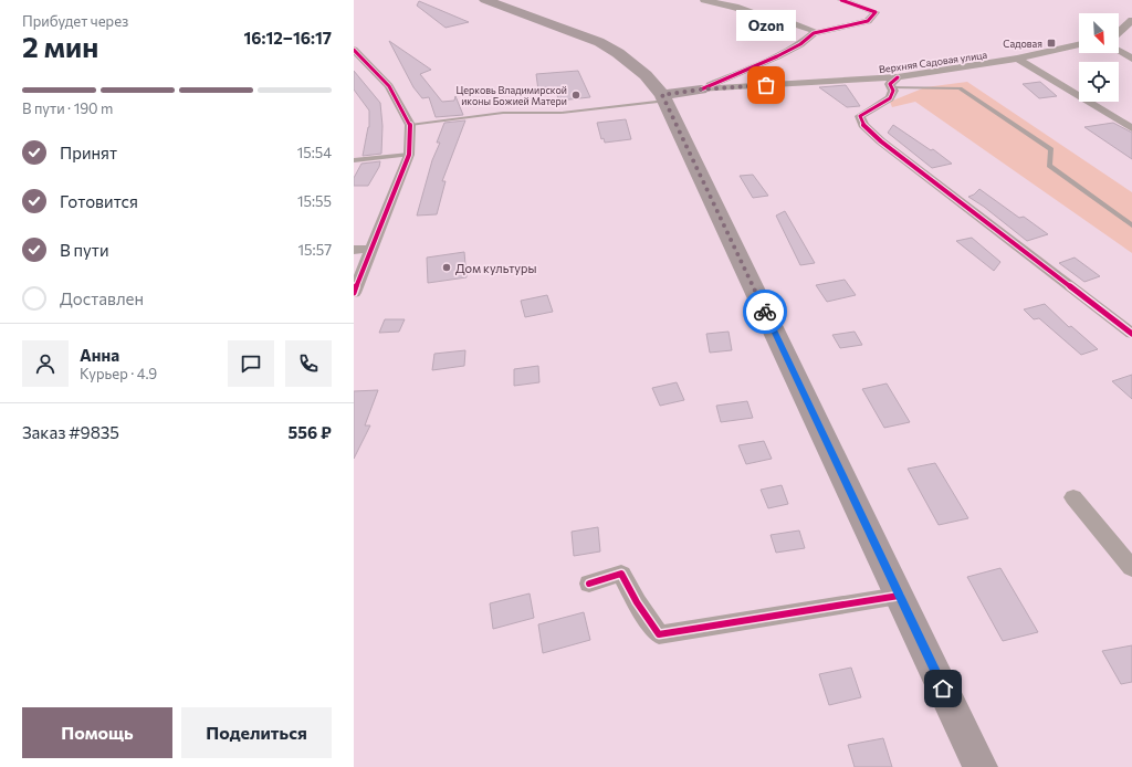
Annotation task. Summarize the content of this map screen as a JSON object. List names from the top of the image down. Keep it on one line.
{"streets":{"street":["Верхняя Садовая улица"]},"places":{"transit":["Садовая"],"other":["Ozon","Церковь Владимирской иконы Божией Матери","Дом культуры"]},"north":"bottom right","page":{"heading":["2 мин","Прибудет через","16:12–16:17"],"panel":["Анна","Курьер · 4.9","Заказ #9835","556 ₽"],"bubble":"Ozon","bar":"В пути · 190 m","list":[["Принят","15:54"],["Готовится","15:55"],["В пути","15:57"],"Доставлен"],"buttons":["Помощь","Поделиться"]}}
